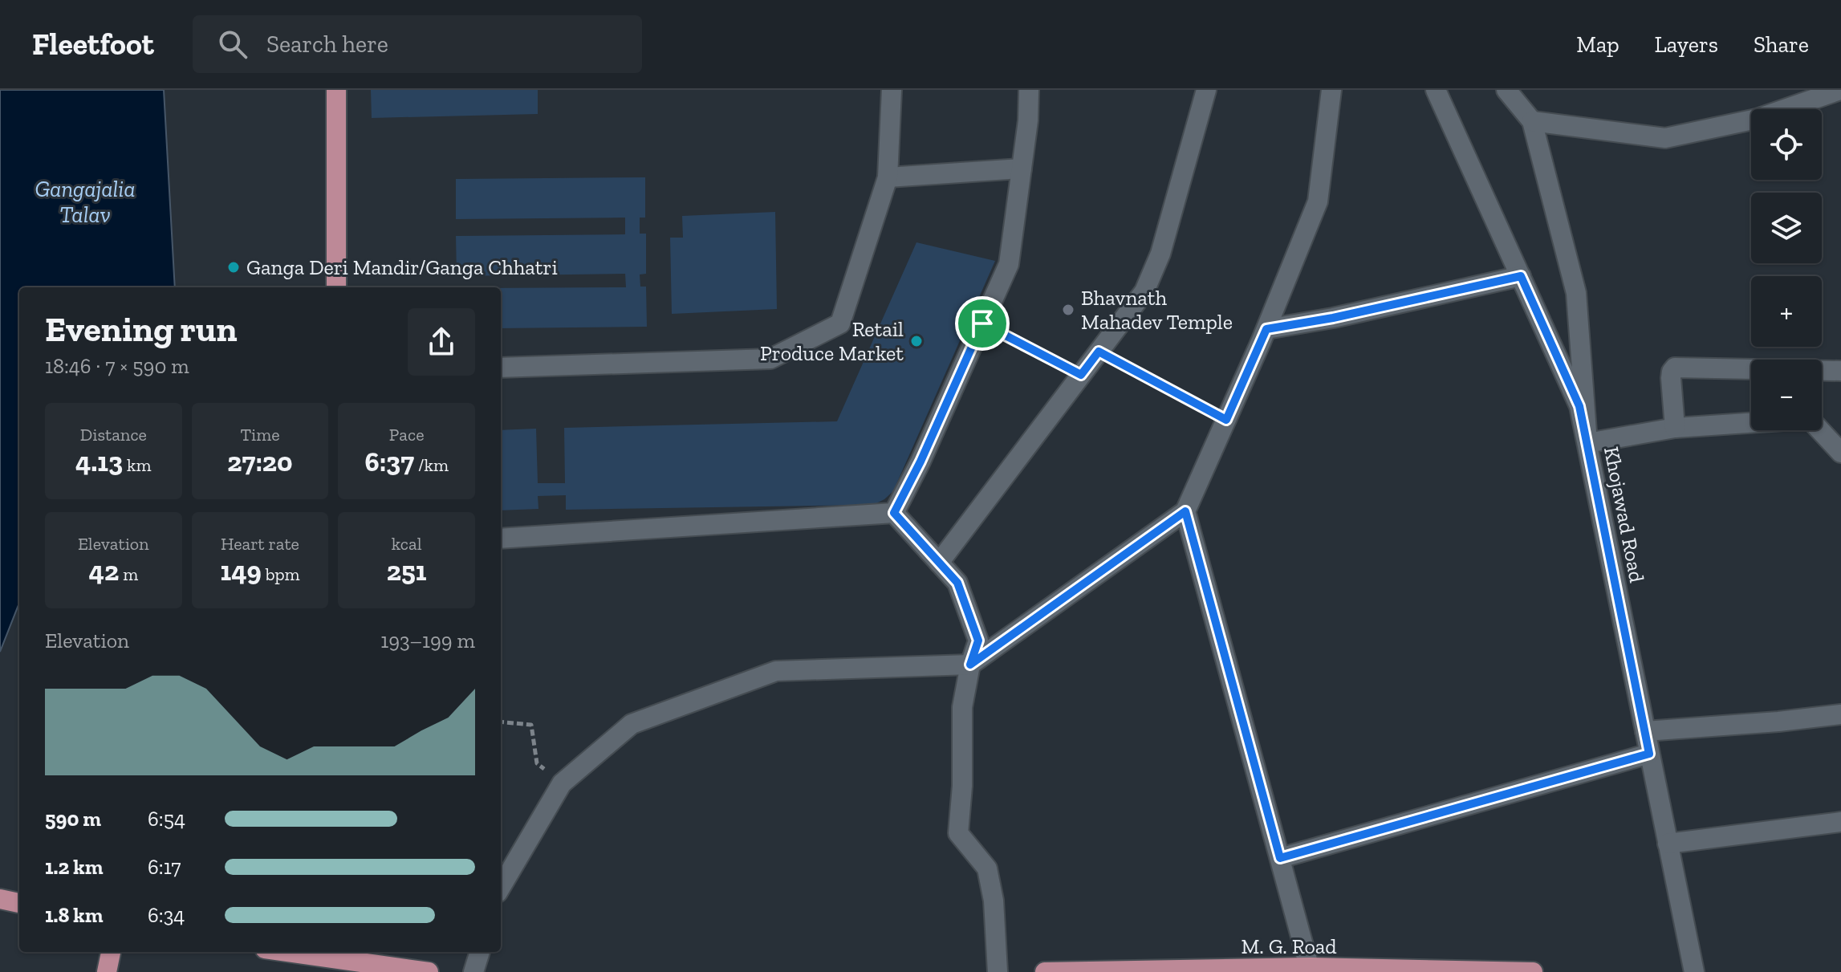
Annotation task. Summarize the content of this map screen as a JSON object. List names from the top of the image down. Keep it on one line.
{"streets":{"main road":["M. G. Road"],"street":["Khojawad Road"]},"water":["Gangajalia Talav"],"places":["Ganga Deri Mandir/Ganga Chhatri","Bhavnath Mahadev Temple","Retail Produce Market"],"page":{"header":"Fleetfoot","search":"Search here","nav":["Map","Layers","Share"],"map_buttons":["+","−"],"heading":["Evening run","18:46 · 7 × 590 m"],"stats":[["Distance","4.13 km"],["Time","27:20"],["Pace","6:37 /km"],["Elevation","42 m"],["Heart rate","149 bpm"],["kcal","251"]],"chart":["Elevation","193–199 m"],"list":[{"name":"590 m","note":"6:54"},{"name":"1.2 km","note":"6:17"},{"name":"1.8 km","note":"6:34"}]}}
